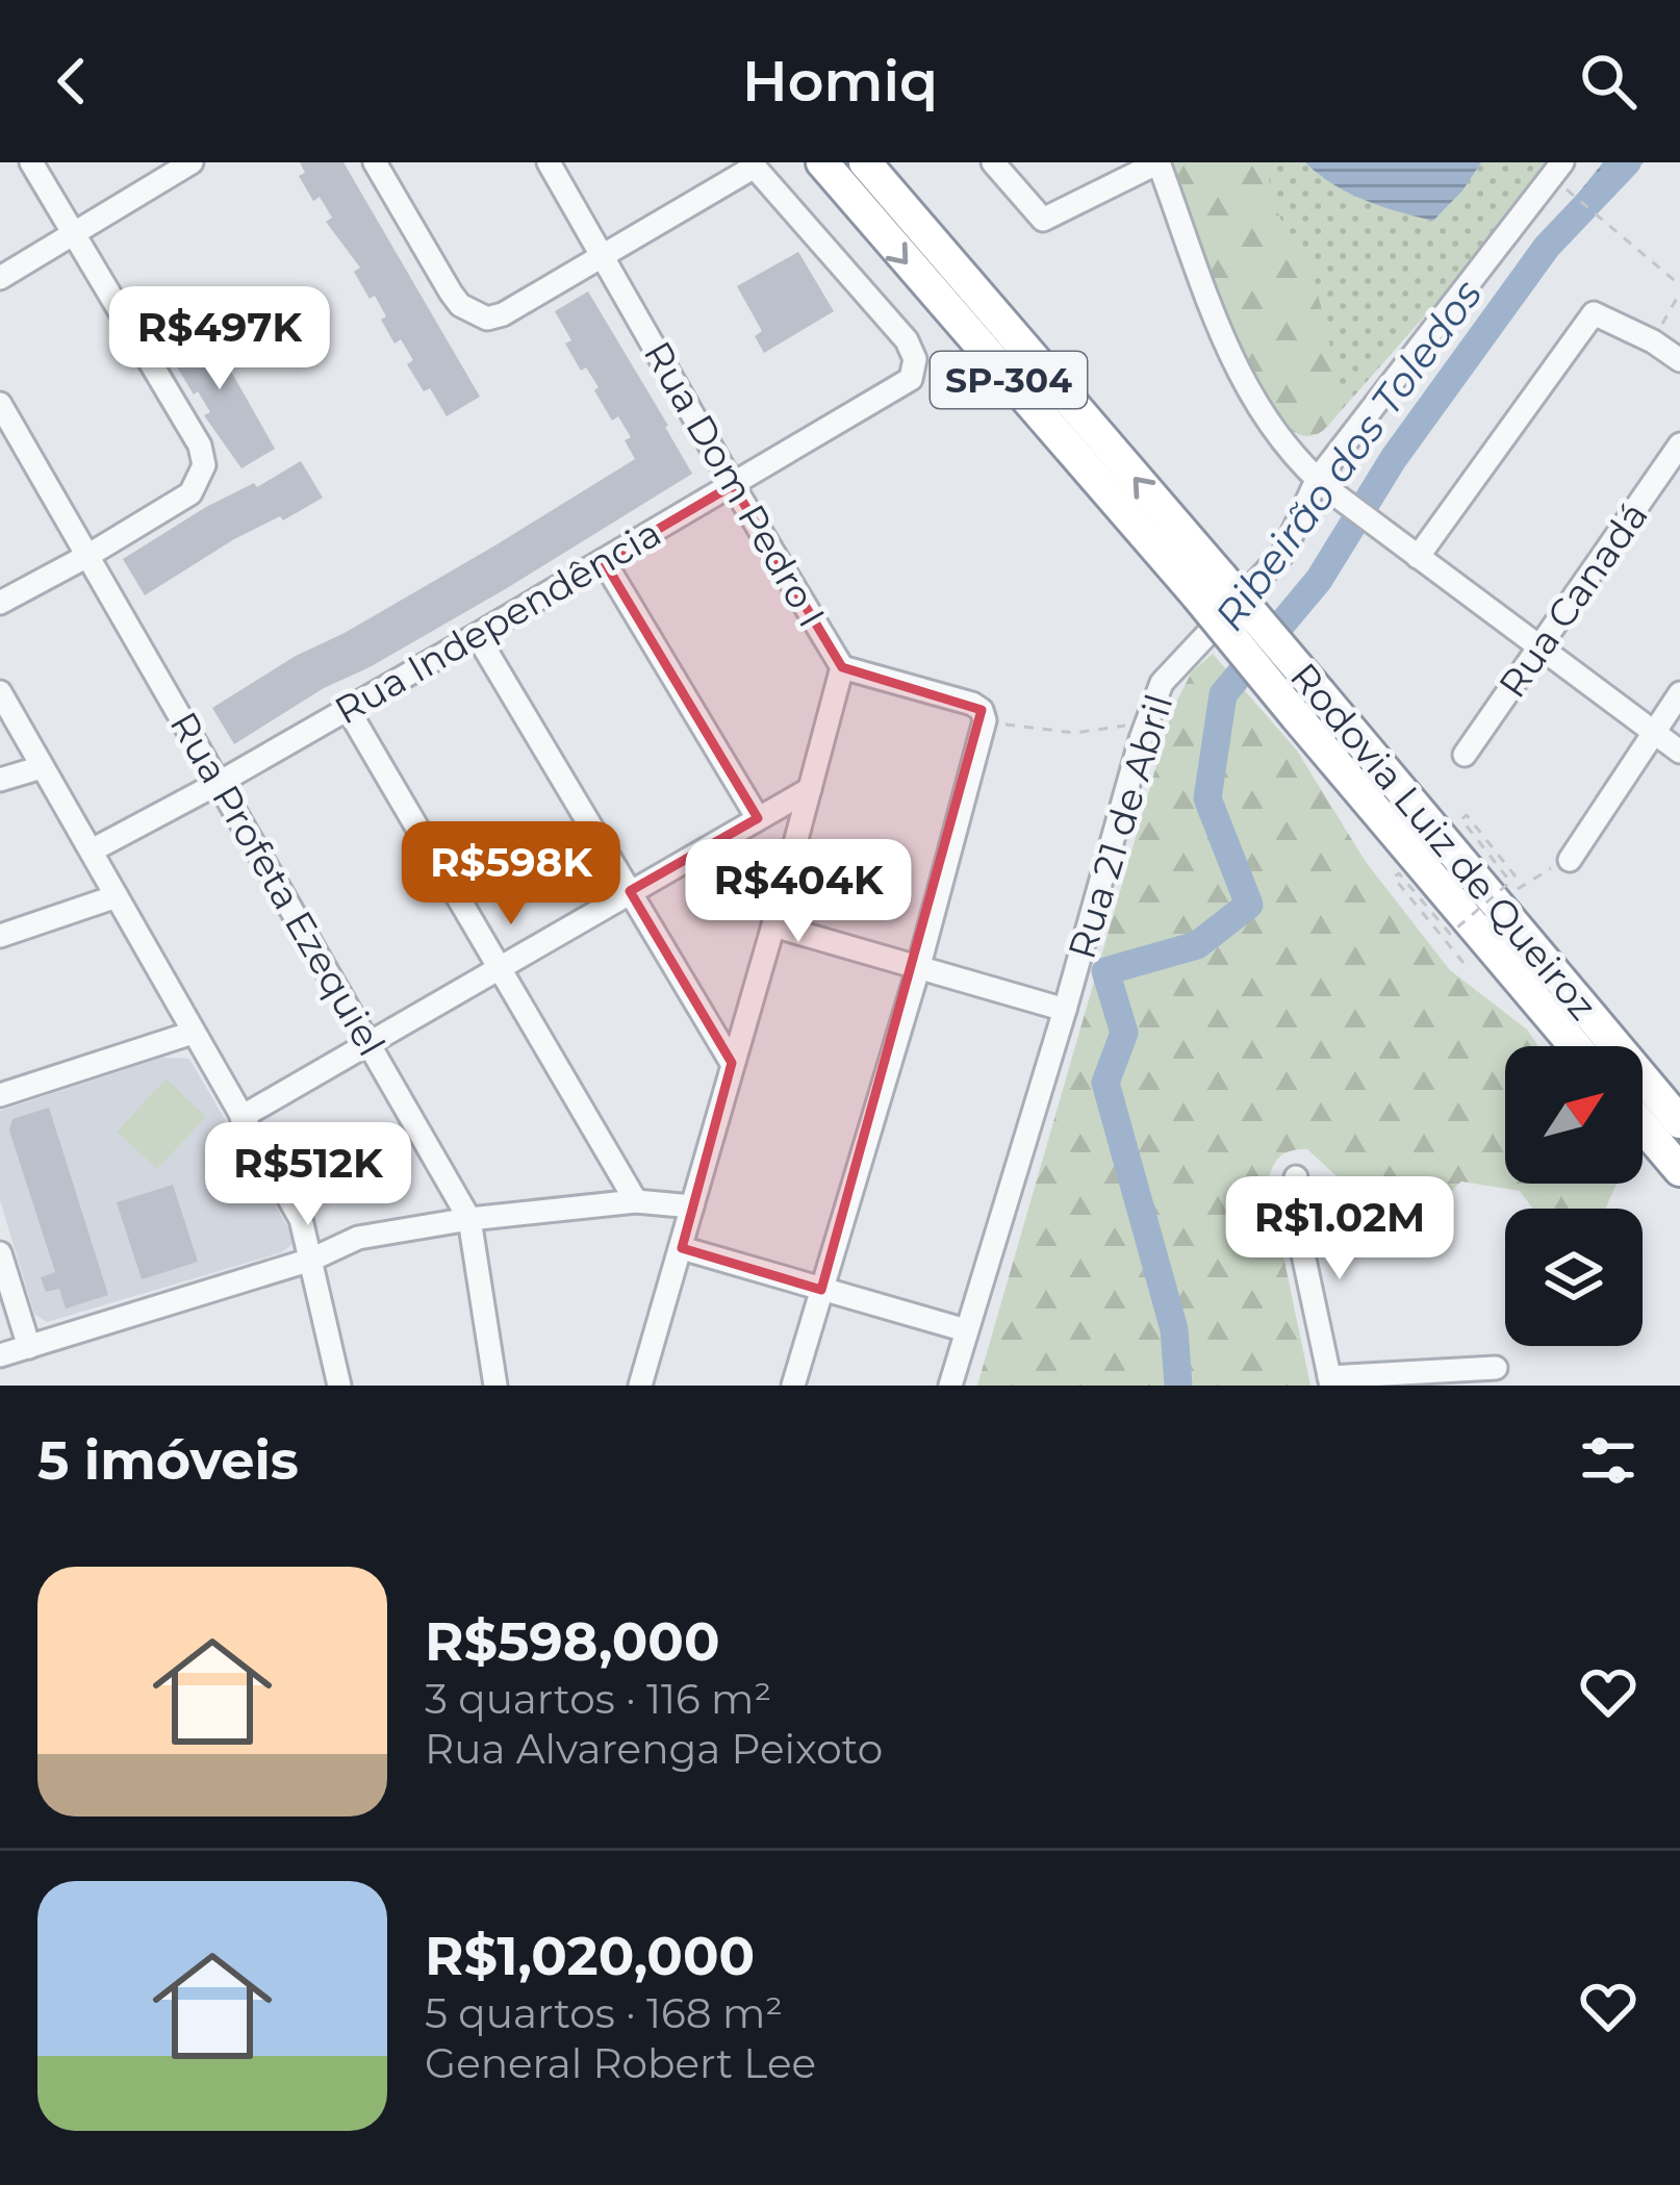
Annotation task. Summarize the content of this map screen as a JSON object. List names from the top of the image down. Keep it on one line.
{"streets":{"highway":["SP-304","Rodovia Luiz de Queiroz"],"street":["Rua Dom Pedro I","Rua Canadá","Rua Independência","Rua 21 de Abril","Rua Profeta Ezequiel"]},"crossings":[["Rua Dom Pedro I","Rua Independência"],["Rua Independência","Rua Profeta Ezequiel"]],"water":["Ribeirão dos Toledos"],"north":"top right","page":{"header":"Homiq","price":["R$497K","R$598K","R$404K","R$512K","R$1.02M"],"heading":"5 imóveis","list":[{"name":"R$598,000","note":"3 quartos · 116 m² · Rua Alvarenga Peixoto"},{"name":"R$1,020,000","note":"5 quartos · 168 m² · General Robert Lee"}]}}
